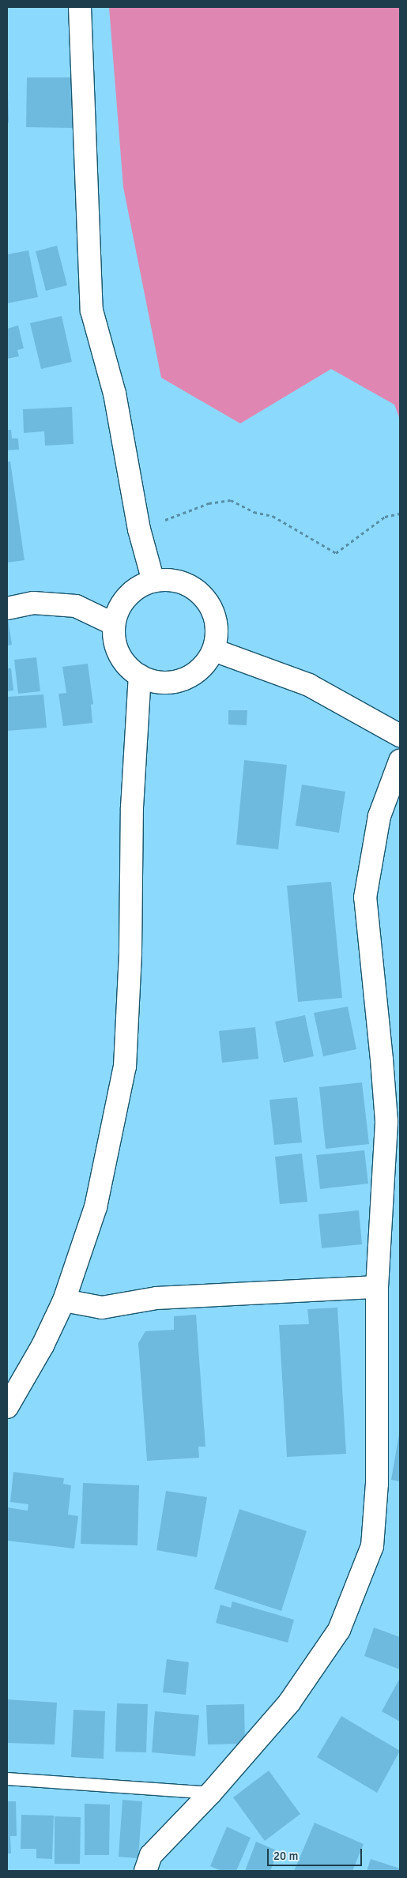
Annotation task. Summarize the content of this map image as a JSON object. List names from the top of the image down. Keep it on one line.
{"scale_bar":"20 m"}
